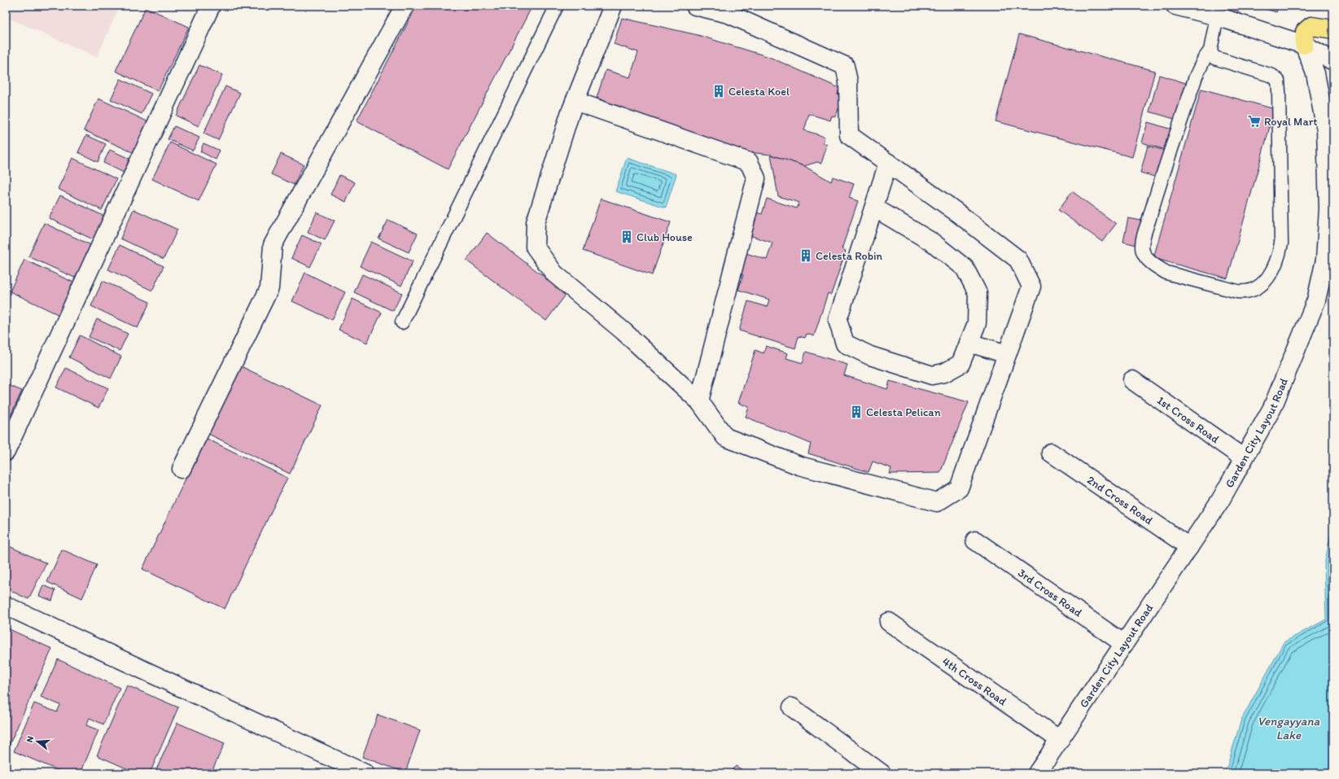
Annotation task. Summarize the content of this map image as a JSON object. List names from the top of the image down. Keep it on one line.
{"streets":{"street":["1st Cross Road","Garden City Layout Road","2nd Cross Road","3rd Cross Road","4th Cross Road"]},"crossings":[["1st Cross Road","Garden City Layout Road"],["Garden City Layout Road","2nd Cross Road"],["Garden City Layout Road","3rd Cross Road"],["Garden City Layout Road","4th Cross Road"]],"water":["Vengayyana Lake"],"places":{"building":["Celesta Koel","Club House","Celesta Robin","Celesta Pelican"],"supermarket":["Royal Mart"]},"north":"left"}
